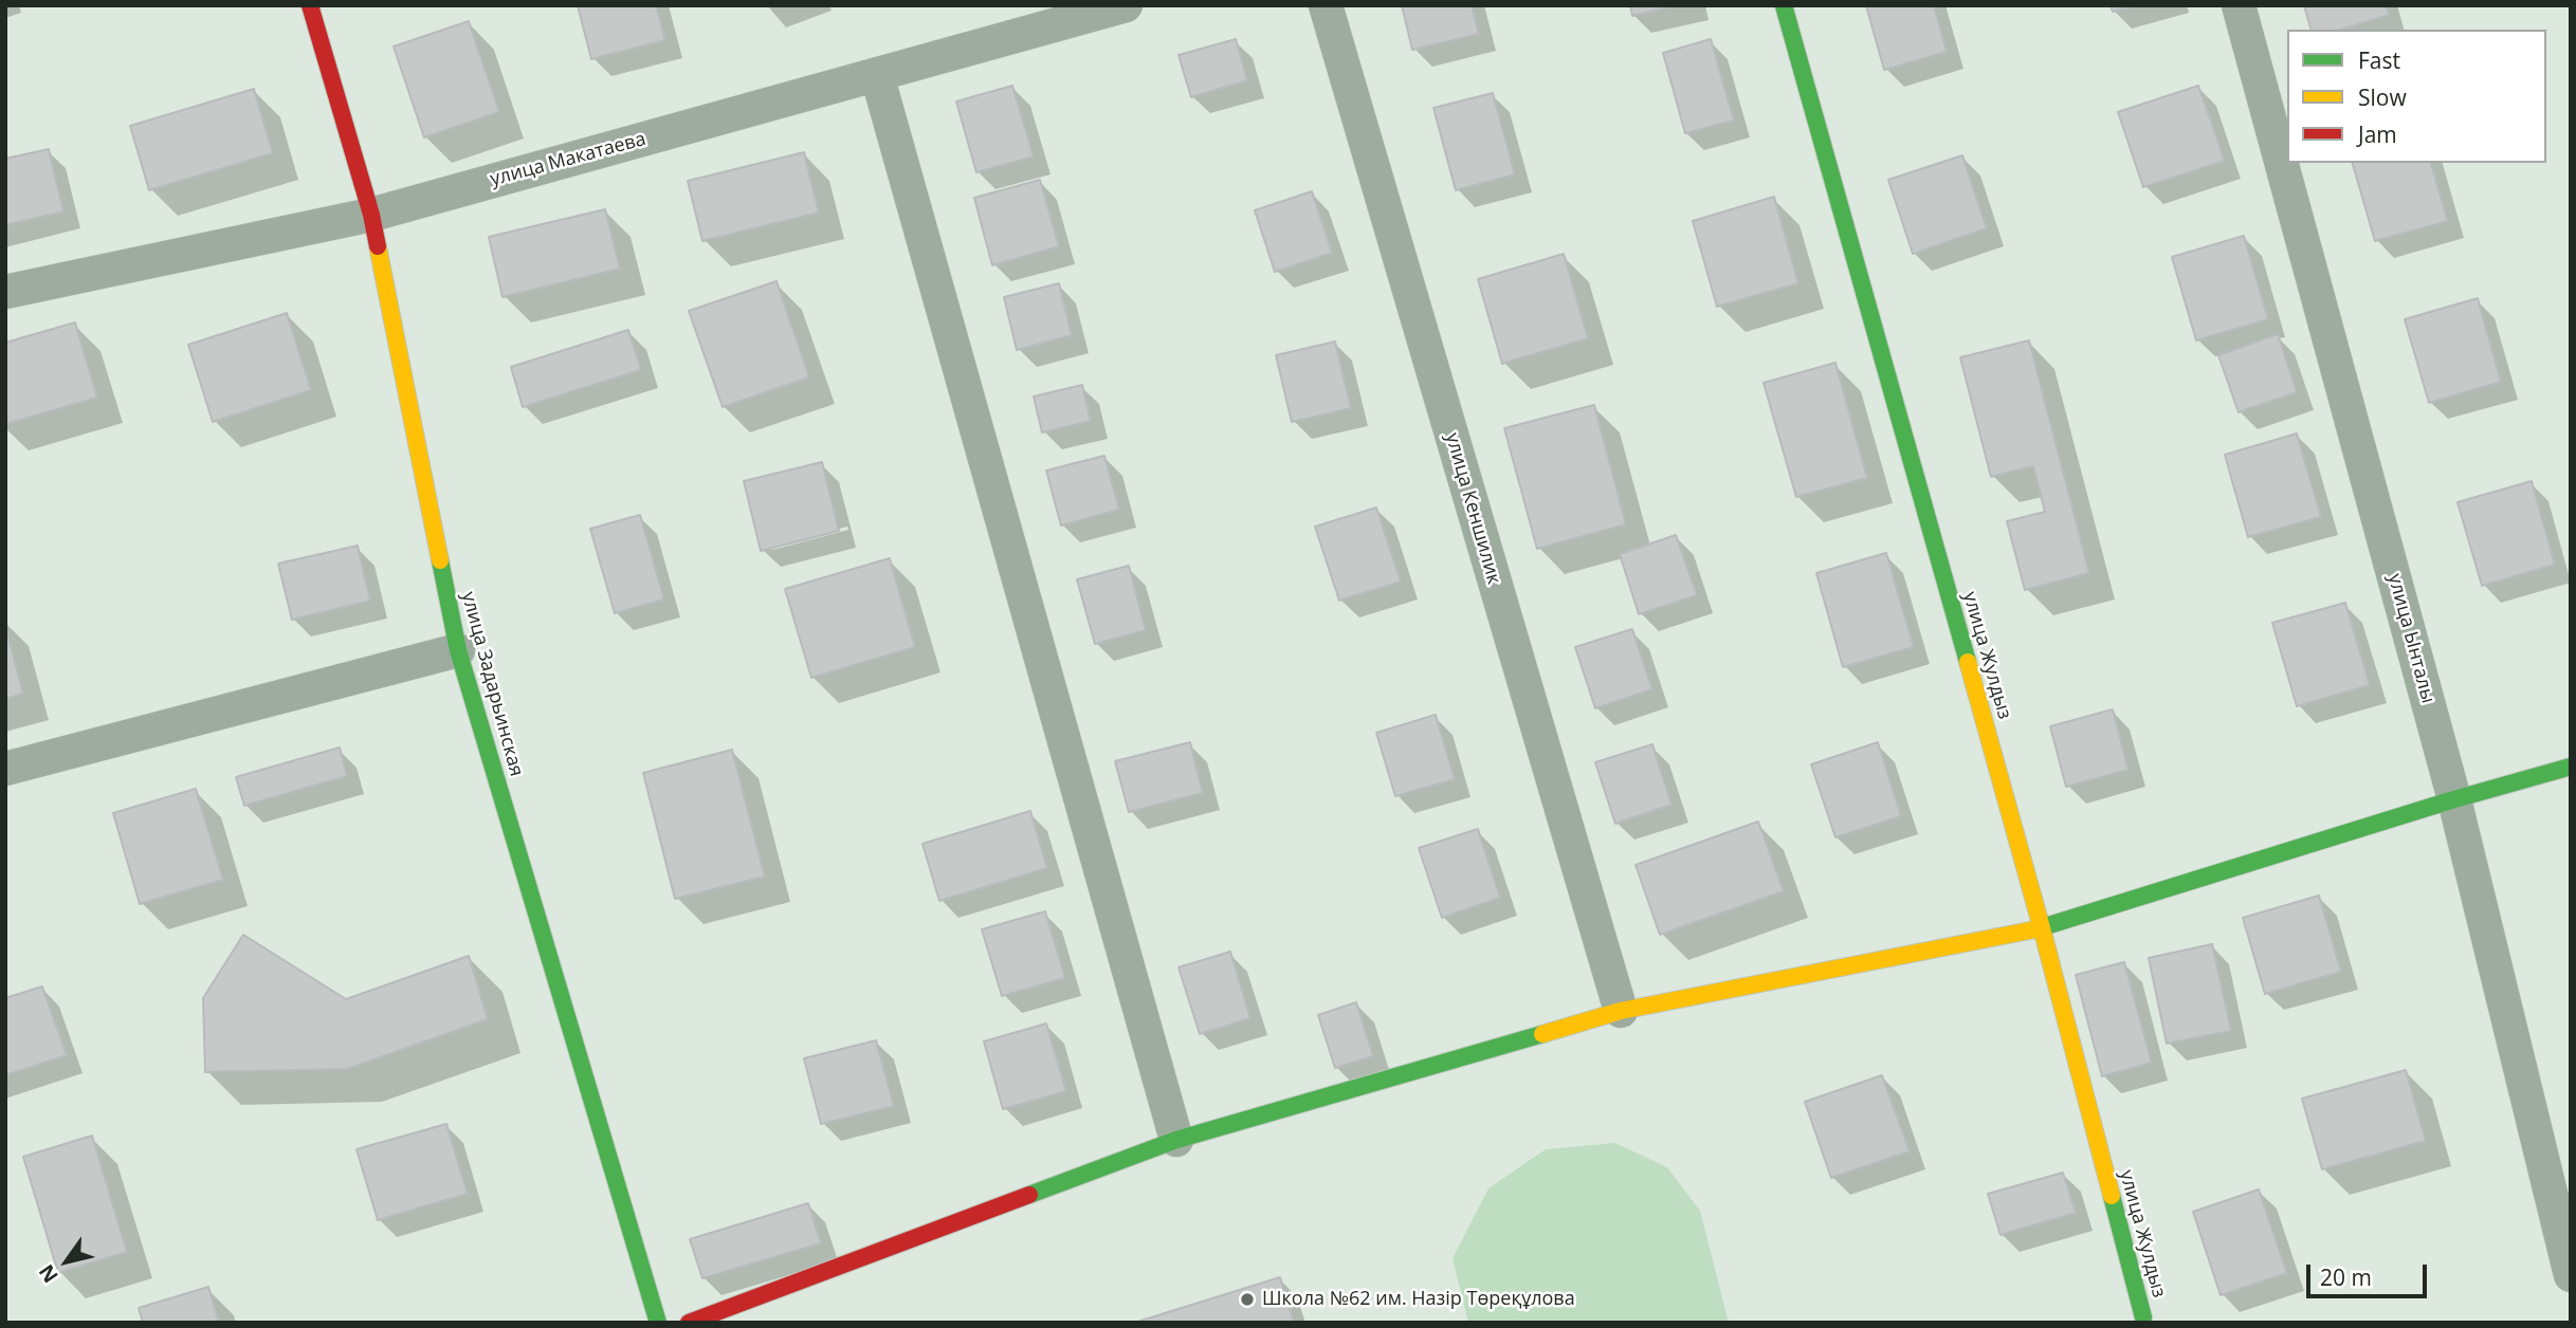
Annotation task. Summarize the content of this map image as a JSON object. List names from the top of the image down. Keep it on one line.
{"streets":{"street":["улица Макатаева","улица Кеншилик","улица Ынталы","улица Жулдыз","улица Задарьинская"]},"crossings":[["улица Макатаева","улица Задарьинская"]],"places":["Школа №62 им. Назір Төреқұлова"],"legend":["Fast","Slow","Jam"],"scale_bar":"20 m","north":"bottom left"}
